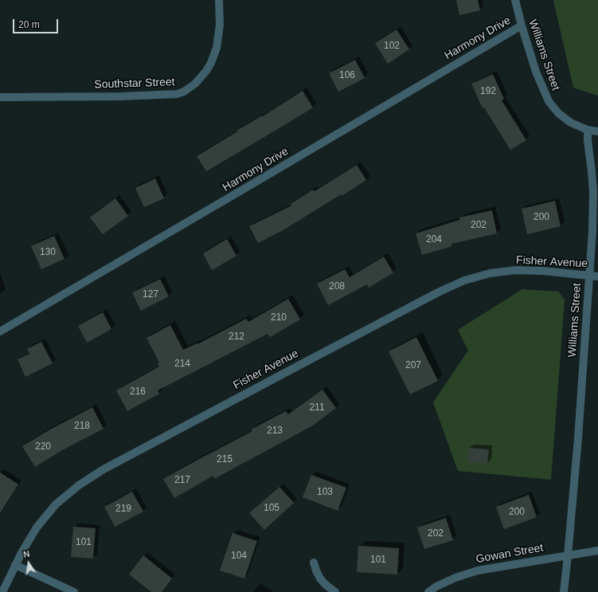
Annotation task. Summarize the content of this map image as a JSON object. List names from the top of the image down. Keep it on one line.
{"streets":{"street":["Harmony Drive","Williams Street","Southstar Street","Fisher Avenue","Gowan Street"]},"crossings":[["Harmony Drive","Williams Street"],["Williams Street","Fisher Avenue"],["Williams Street","Gowan Street"]],"house_numbers":["102","106","192","200","202","204","130","208","127","210","212","214","207","216","211","218","213","220","215","217","103","105","219","200","202","101","104","101"],"scale_bar":"20 m","north":"top"}
